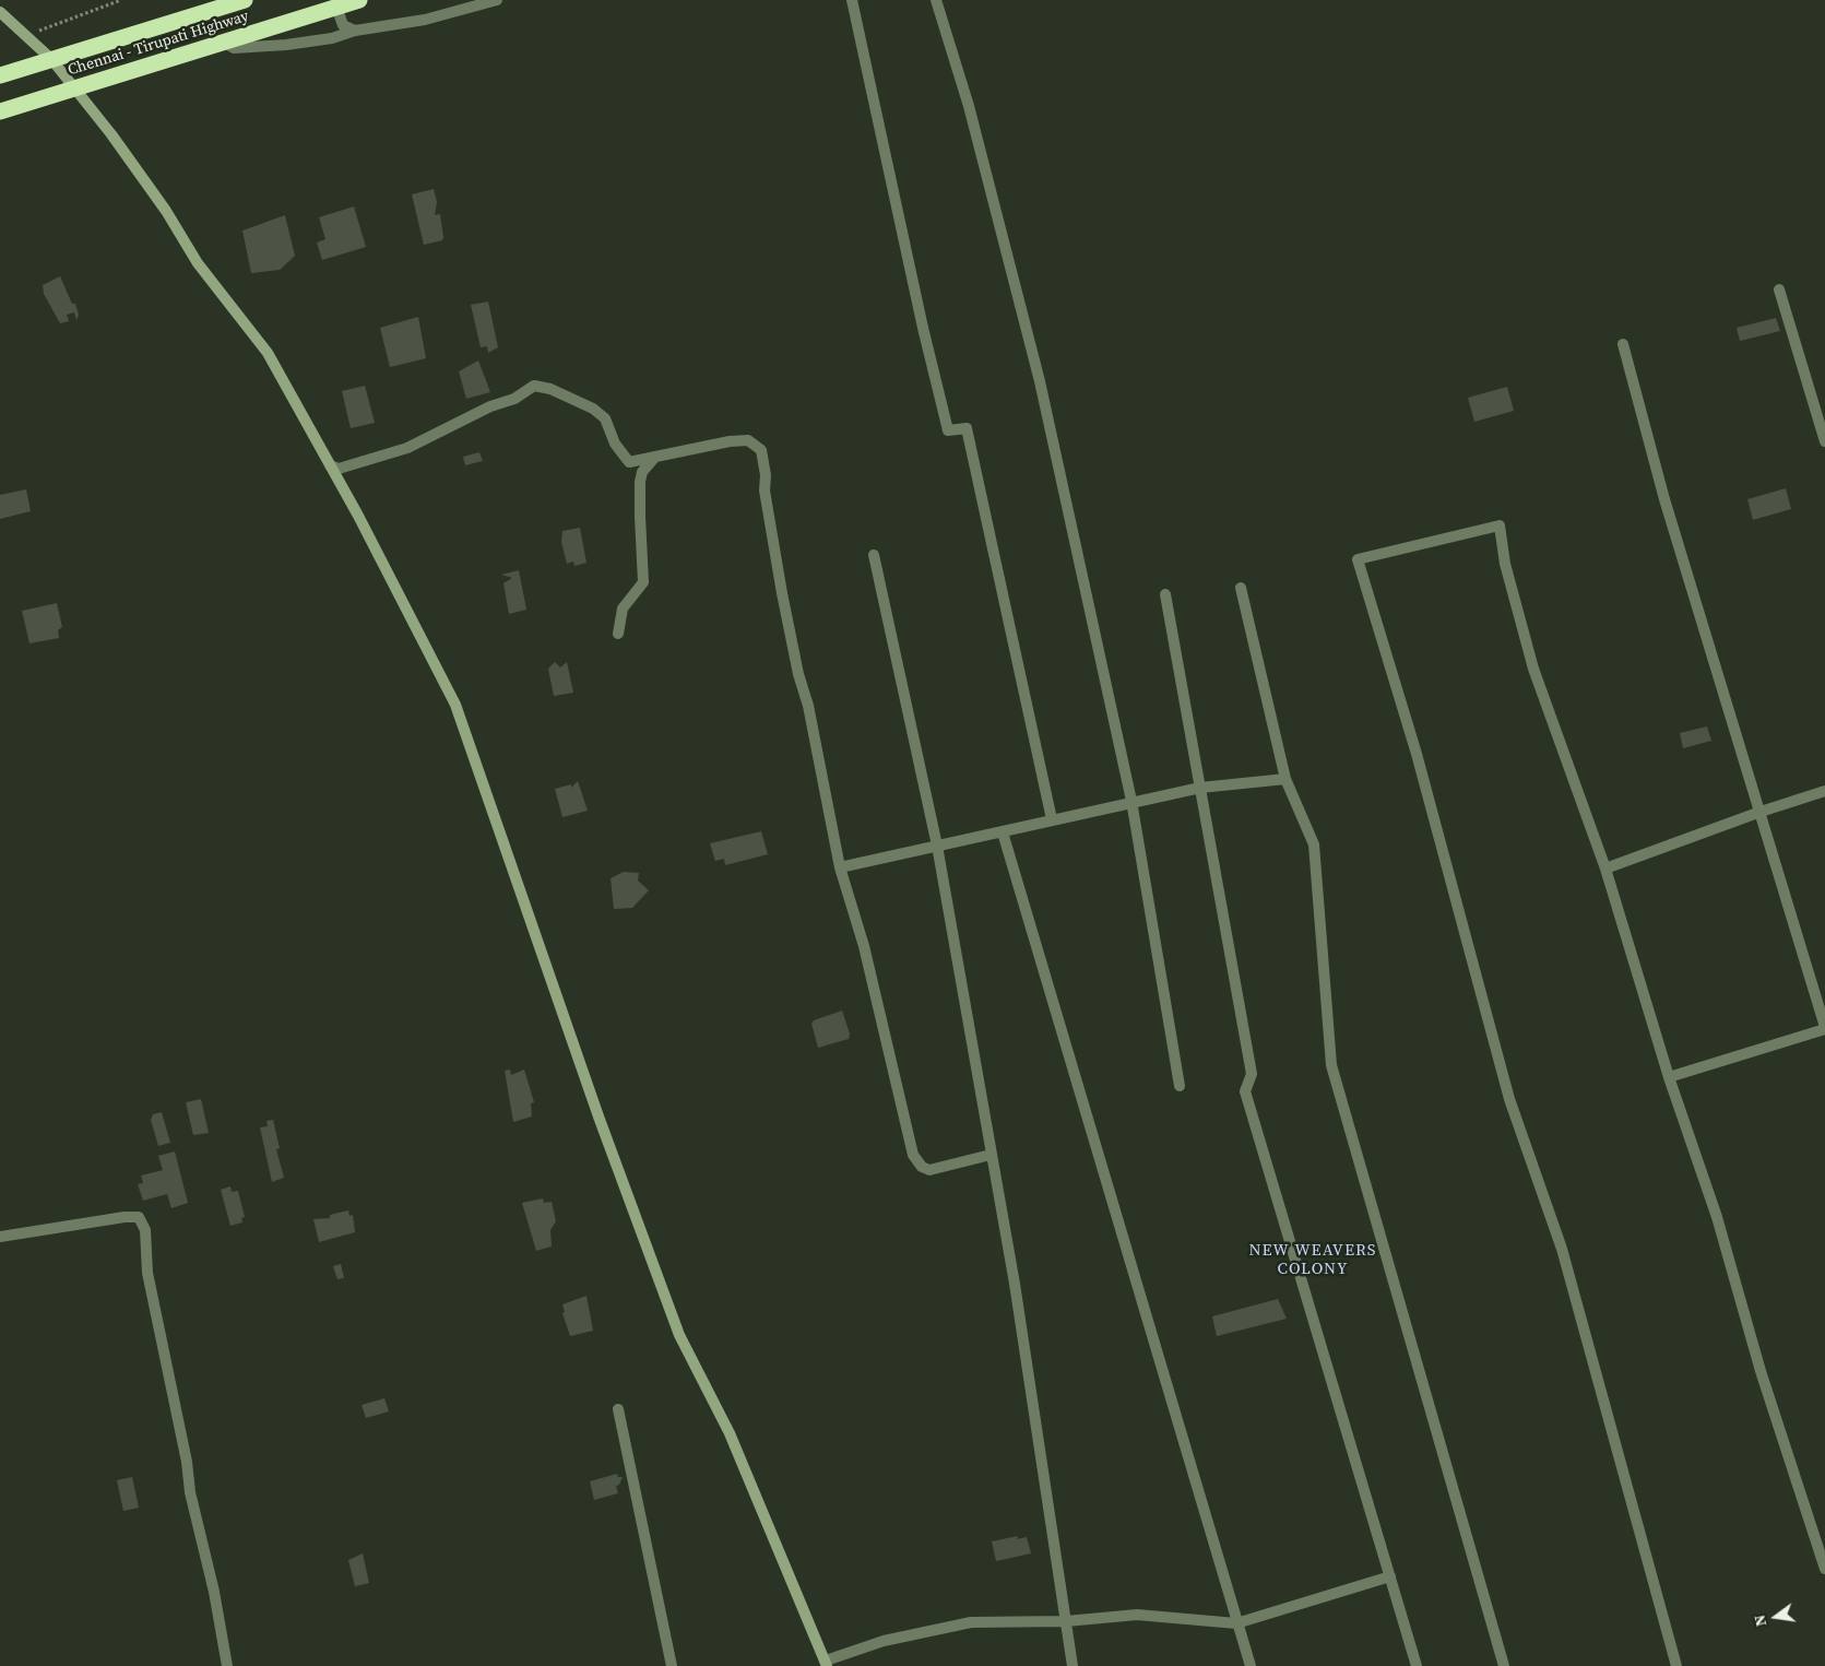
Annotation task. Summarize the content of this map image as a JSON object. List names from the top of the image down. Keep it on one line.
{"streets":{"highway":["Chennai - Tirupati Highway"]},"districts":["NEW WEAVERS COLONY"],"north":"left"}
